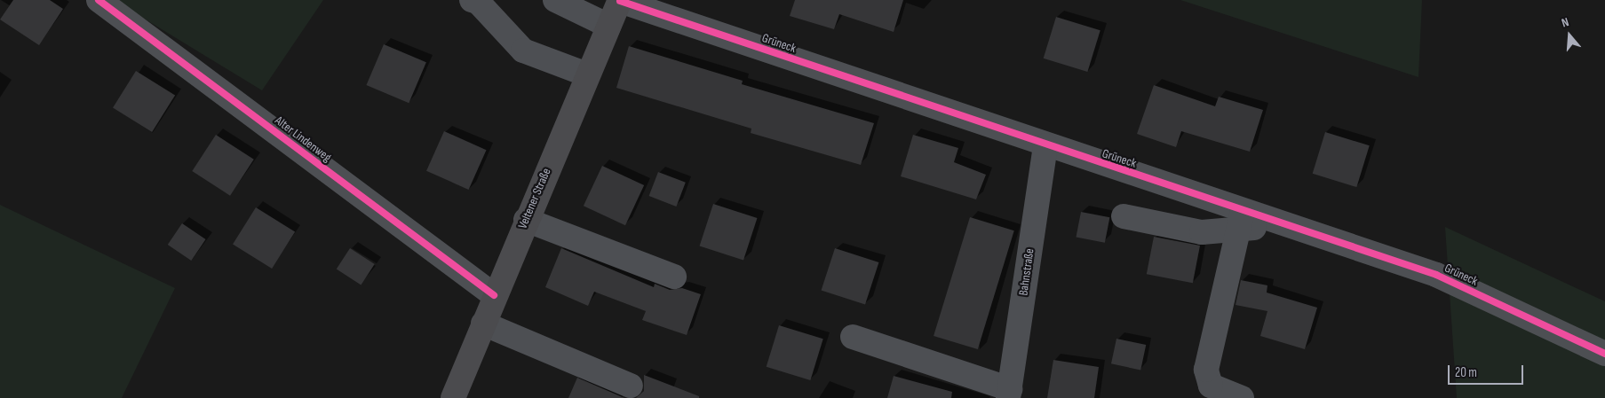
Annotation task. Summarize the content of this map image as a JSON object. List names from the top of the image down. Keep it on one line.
{"streets":{"main road":["Veltener Straße"],"street":["Grüneck","Alter Lindenweg","Bahnstraße"]},"crossings":[["Grüneck","Veltener Straße"],["Grüneck","Bahnstraße"],["Alter Lindenweg","Veltener Straße"]],"scale_bar":"20 m","north":"top"}
